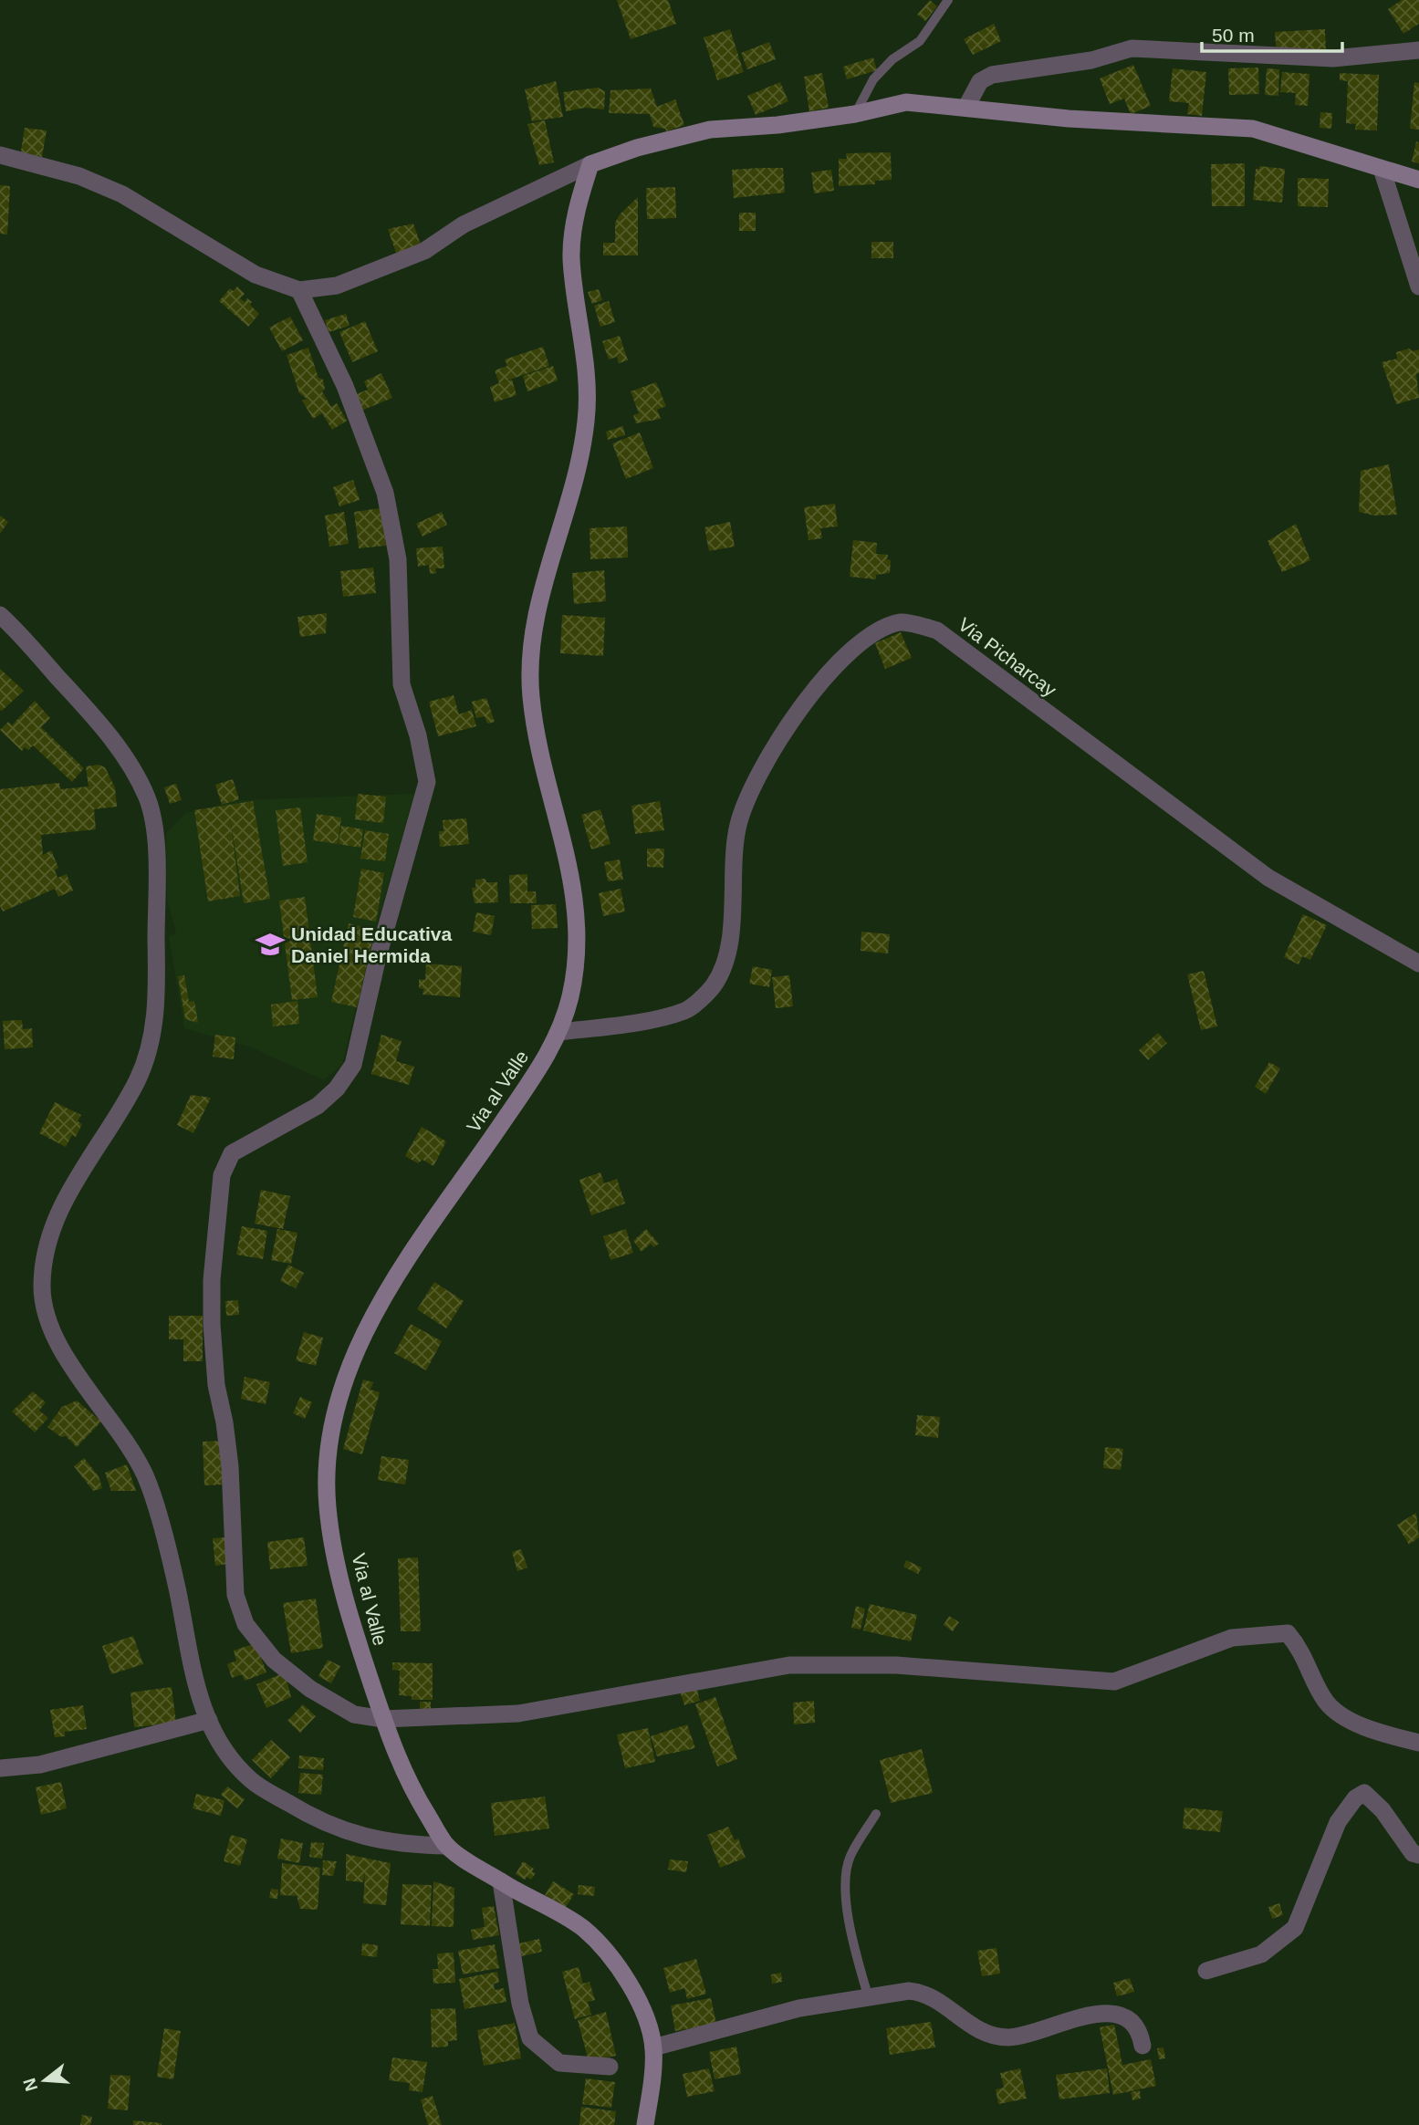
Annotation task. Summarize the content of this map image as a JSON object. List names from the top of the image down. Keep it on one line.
{"streets":{"main road":["Via al Valle"],"street":["Via Picharcay"]},"crossings":[["Via Picharcay","Via al Valle"]],"places":{"school or university":["Unidad Educativa Daniel Hermida"]},"scale_bar":"50 m","north":"left"}
